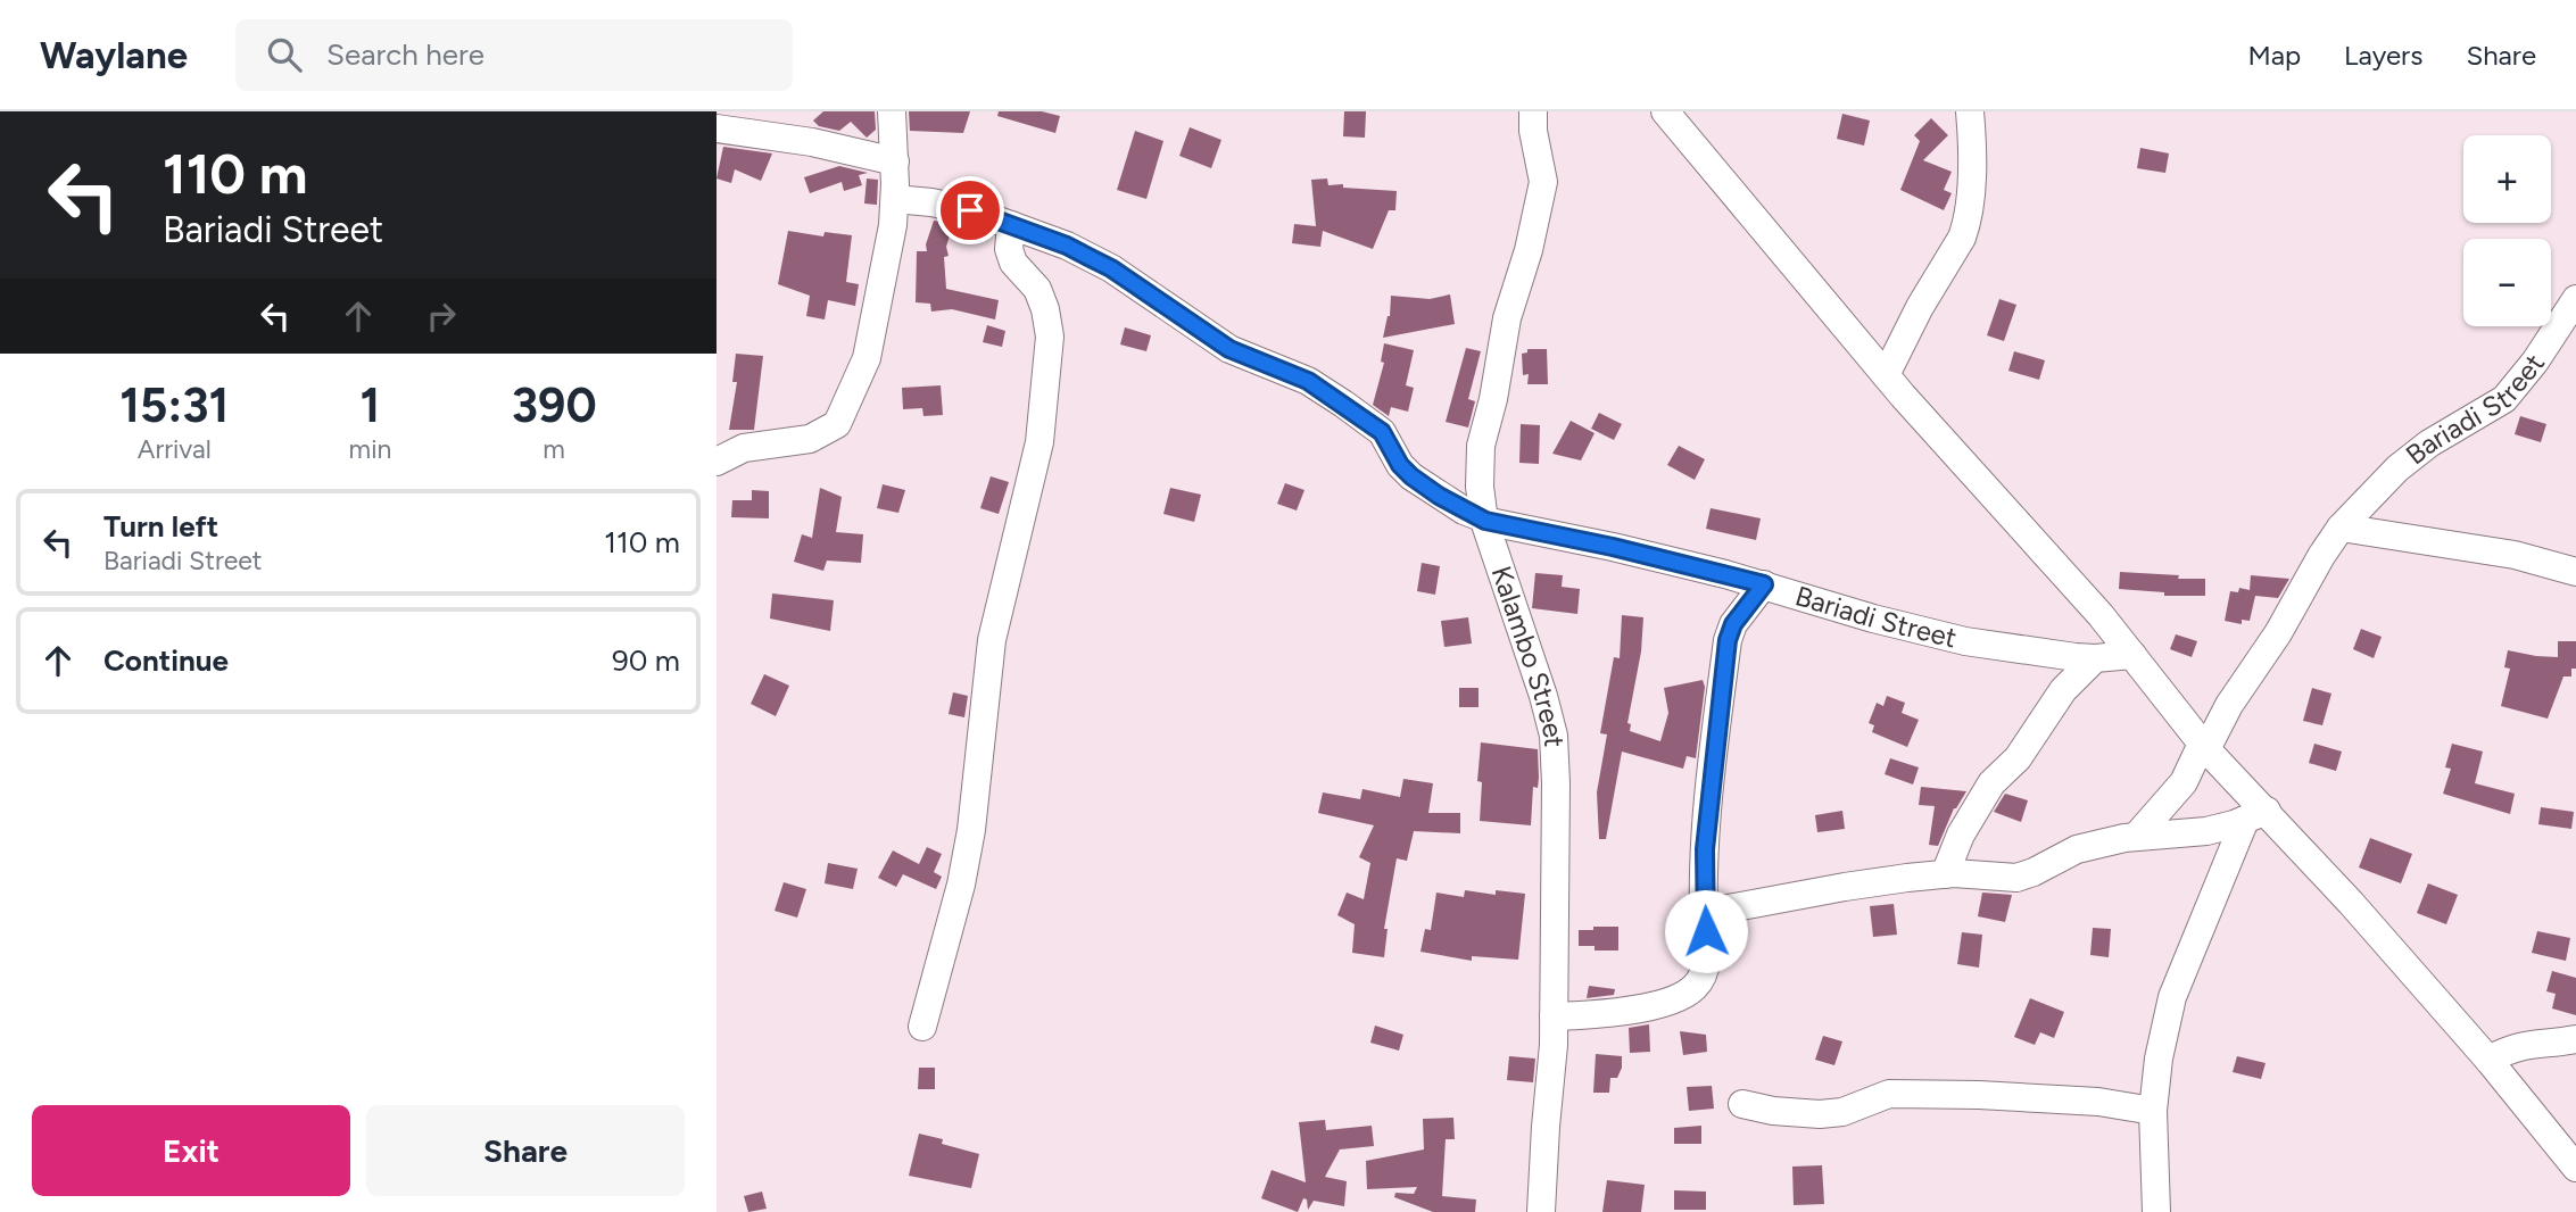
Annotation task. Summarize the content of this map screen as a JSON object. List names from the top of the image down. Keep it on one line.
{"streets":{"street":["Bariadi Street","Kalambo Street"]},"crossings":[["Bariadi Street","Kalambo Street"]],"page":{"header":"Waylane","search":"Search here","nav":["Map","Layers","Share"],"turn":["110 m","Bariadi Street"],"map_buttons":["+","−"],"eta":["15:31","Arrival","1","min","390","m"],"list":[{"name":"Turn left","note":"Bariadi Street","value":"110 m"},{"name":"Continue","value":"90 m"}],"buttons":["Exit","Share"]}}
